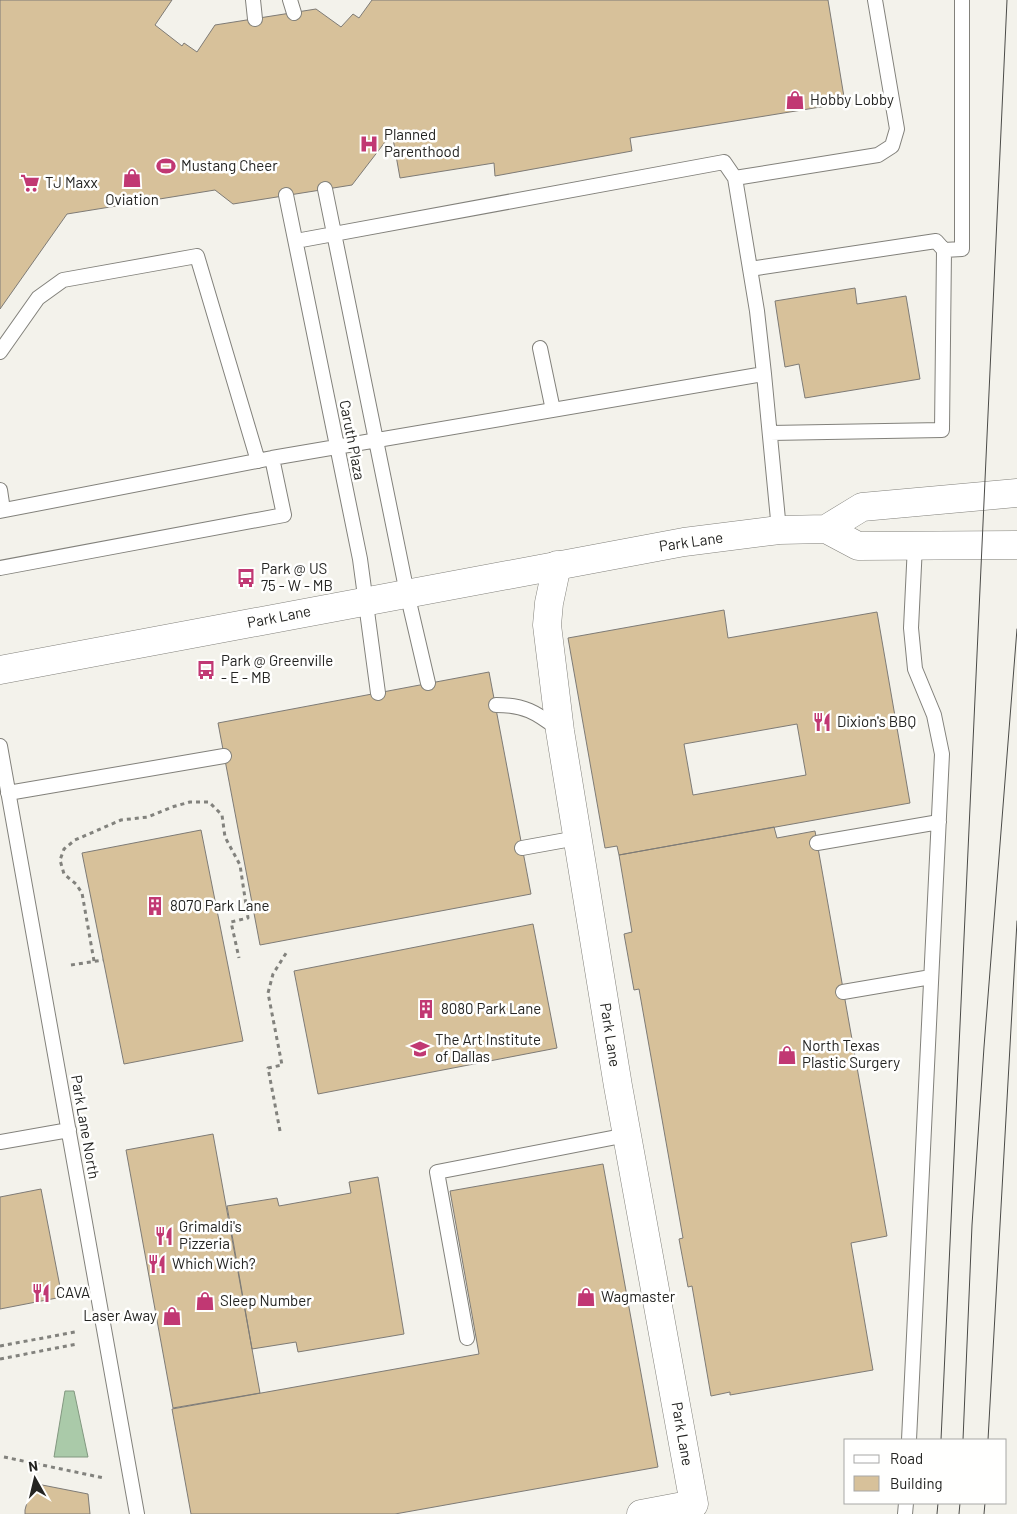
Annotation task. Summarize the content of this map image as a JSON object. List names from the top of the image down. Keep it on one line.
{"streets":{"main road":["Park Lane"],"lane":["Caruth Plaza","Park Lane North"]},"crossings":[["Caruth Plaza","Park Lane"]],"places":{"shop":["Hobby Lobby","Oviation","North Texas Plastic Surgery","Wagmaster","Sleep Number","Laser Away"],"hospital":["Planned Parenthood"],"sports":["Mustang Cheer"],"supermarket":["TJ Maxx"],"bus stop":["Park @ US 75 - W - MB","Park @ Greenville - E - MB"],"restaurant":["Dixion's BBQ","Grimaldi's Pizzeria","Which Wich?","CAVA"],"building":["8070 Park Lane","8080 Park Lane"],"school or university":["The Art Institute of Dallas"]},"legend":["Road","Building"],"north":"top"}
